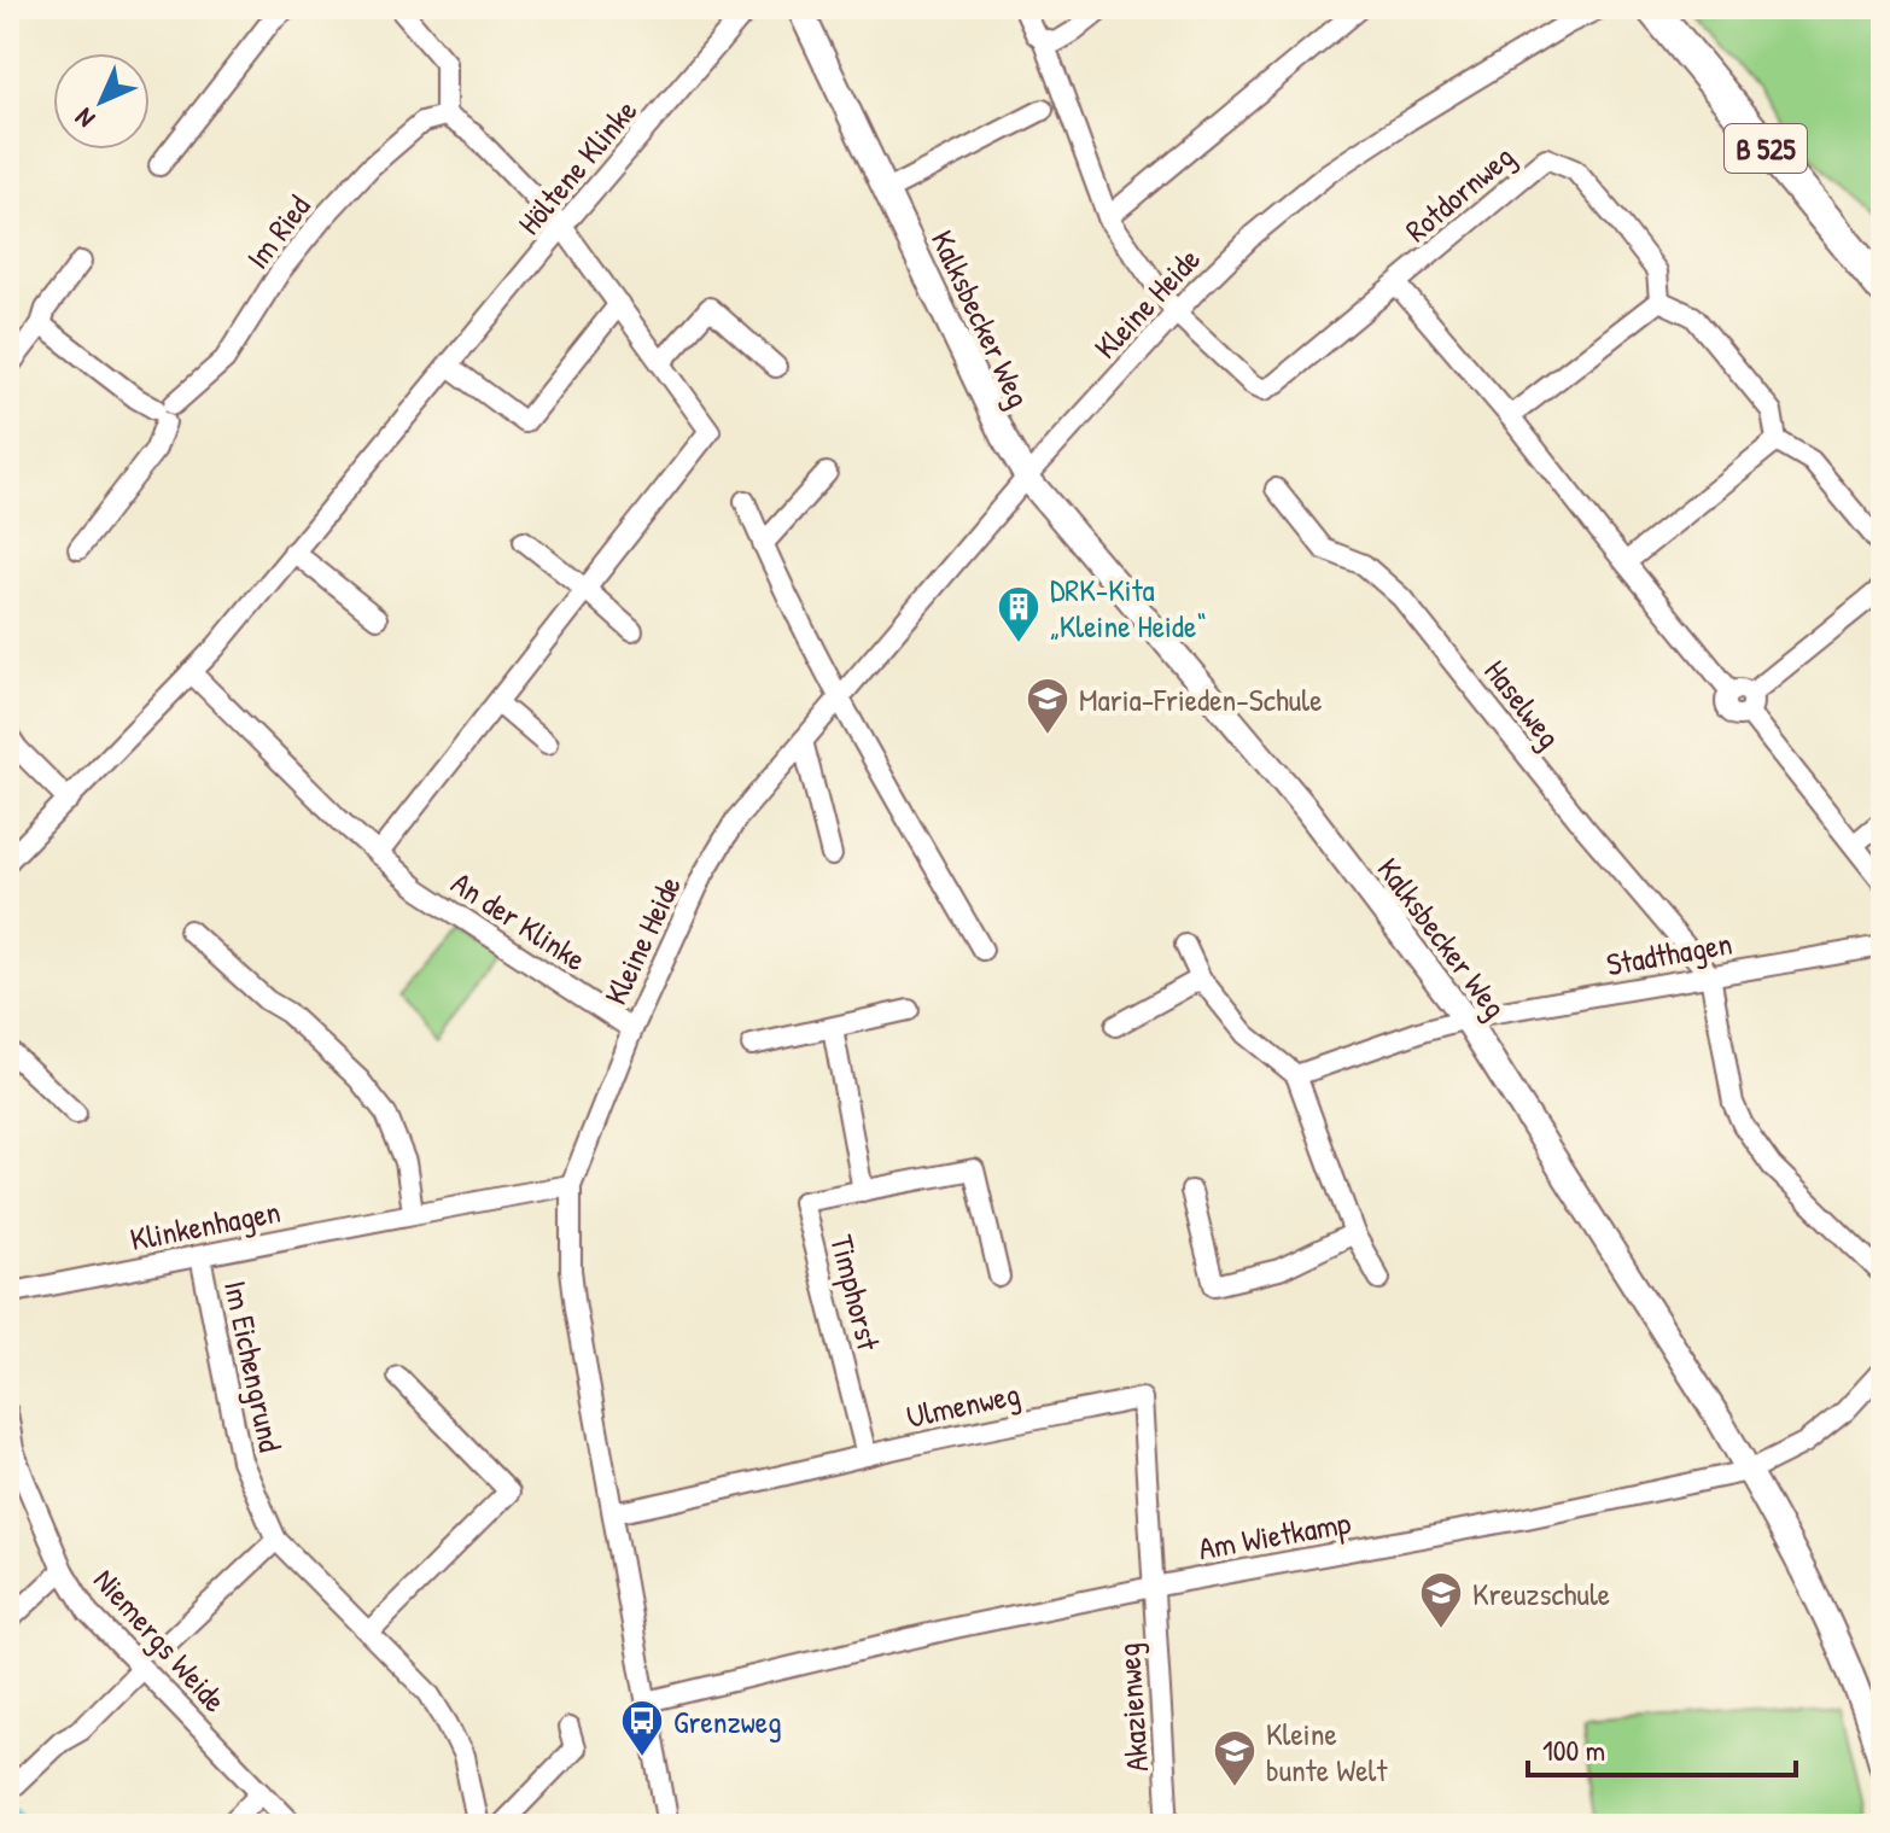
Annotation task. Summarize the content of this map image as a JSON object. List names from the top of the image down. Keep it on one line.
{"streets":{"main road":["B 525"],"street":["Höltene Klinke","Rotdornweg","Im Ried","Kleine Heide","Kalksbecker Weg","Haselweg","An der Klinke","Stadthagen","Klinkenhagen","Timphorst","Im Eichengrund","Ulmenweg","Am Wietkamp","Niemergs Weide","Akazienweg"]},"crossings":[["Höltene Klinke","An der Klinke"],["Rotdornweg","Kleine Heide"],["Kleine Heide","Kalksbecker Weg"],["Kleine Heide","An der Klinke"],["Kleine Heide","Klinkenhagen"],["Kalksbecker Weg","Stadthagen"],["Kalksbecker Weg","Am Wietkamp"],["Haselweg","Stadthagen"],["Klinkenhagen","Im Eichengrund"],["Timphorst","Ulmenweg"],["Ulmenweg","Am Wietkamp"],["Ulmenweg","Akazienweg"],["Am Wietkamp","Akazienweg"]],"places":{"building":["DRK-Kita „Kleine Heide“"],"school or university":["Maria-Frieden-Schule","Kreuzschule","Kleine bunte Welt"],"bus stop":["Grenzweg"]},"scale_bar":"100 m","north":"bottom left"}
